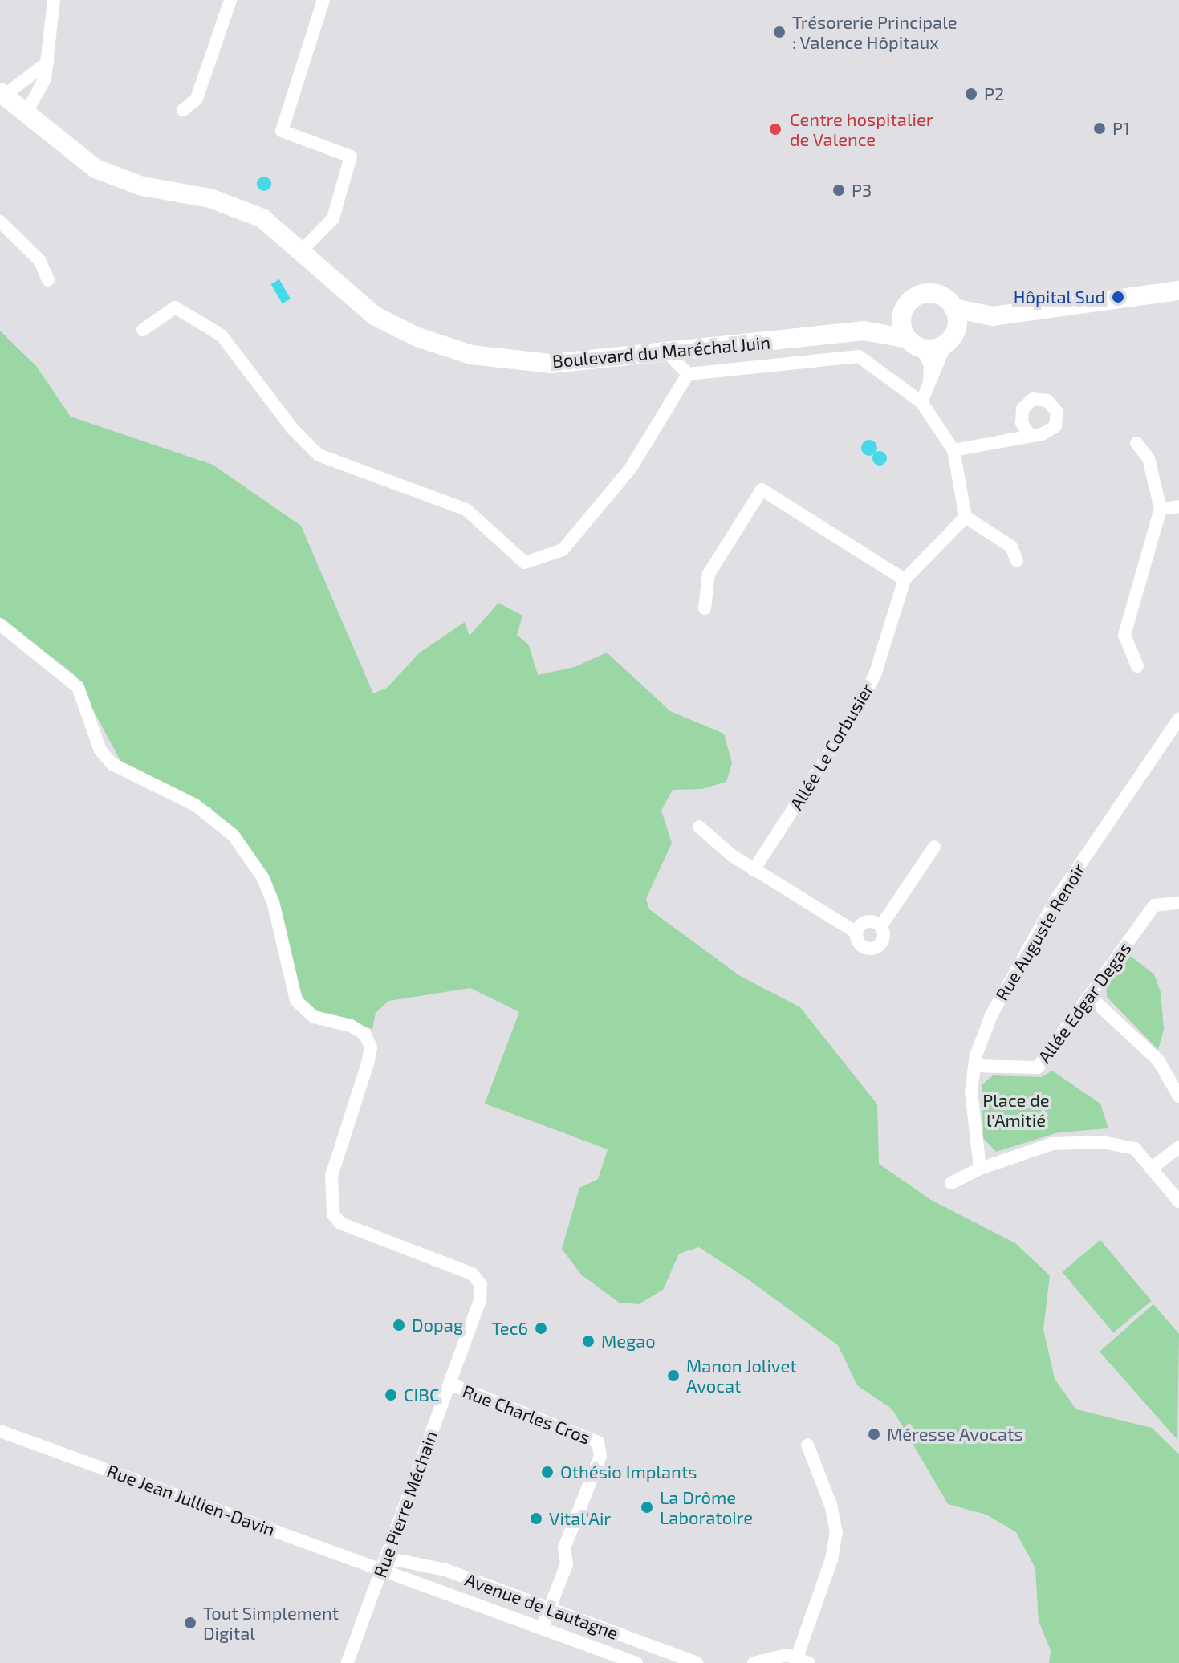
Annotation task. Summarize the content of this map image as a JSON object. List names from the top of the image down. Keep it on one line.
{"streets":{"main road":["Boulevard du Maréchal Juin"],"street":["Allée Le Corbusier","Rue Auguste Renoir","Allée Edgar Degas","Rue Charles Cros","Rue Jean Jullien-Davin","Rue Pierre Méchain","Avenue de Lautagne"]},"crossings":[["Rue Auguste Renoir","Allée Edgar Degas"],["Rue Charles Cros","Rue Pierre Méchain"],["Rue Charles Cros","Avenue de Lautagne"],["Rue Jean Jullien-Davin","Rue Pierre Méchain"],["Rue Jean Jullien-Davin","Avenue de Lautagne"],["Rue Pierre Méchain","Avenue de Lautagne"]],"parks":["Place de l'Amitié"],"places":["Trésorerie Principale : Valence Hôpitaux","P2","P1","Centre hospitalier de Valence","P3","Hôpital Sud","Dopag","Tec6","Megao","Manon Jolivet Avocat","CIBC","Méresse Avocats","Othésio Implants","La Drôme Laboratoire","Vital'Air","Tout Simplement Digital"]}
